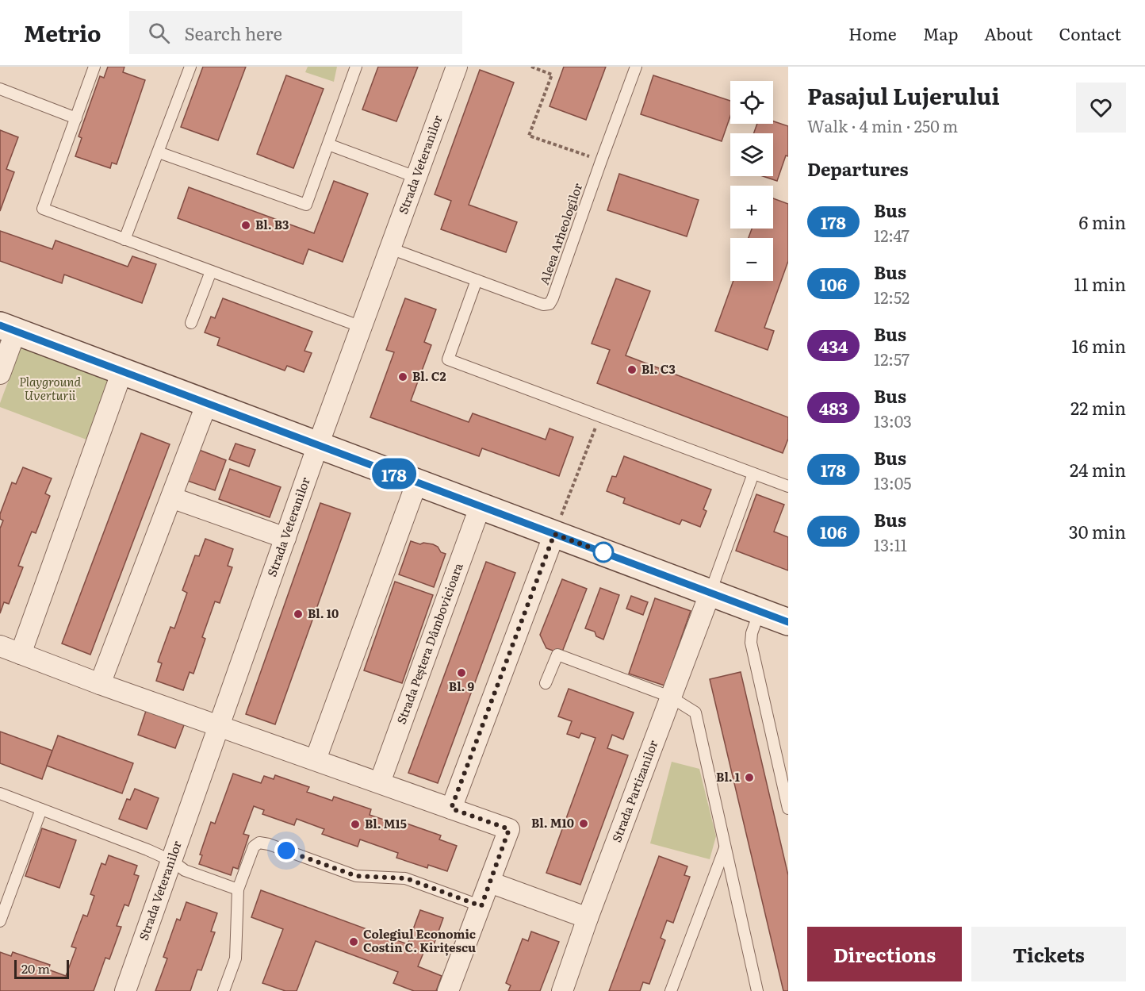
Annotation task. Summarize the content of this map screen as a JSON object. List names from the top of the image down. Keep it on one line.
{"streets":{"street":["Strada Veteranilor","Strada Peștera Dâmbovicioara","Strada Partizanilor"],"lane":["Aleea Arheologilor"]},"crossings":[["Strada Veteranilor","Aleea Arheologilor"]],"parks":["Playground Uverturii"],"places":["Bl. B3","Bl. C3","Bl. C2","Bl. 10","Bl. 9","Bl. 1","Bl. M10","Bl. M15","Colegiul Economic Costin C. Kirițescu"],"lines":["bus line 178"],"scale_bar":"20 m","page":{"header":"Metrio","search":"Search here","nav":["Home","Map","About","Contact"],"on_map":"178","heading":[["Pasajul Lujerului","Walk · 4 min · 250 m"],"Departures"],"map_buttons":["+","−"],"list":[{"mark":"178","name":"Bus","note":"12:47","value":"6 min"},{"mark":"106","name":"Bus","note":"12:52","value":"11 min"},{"mark":"434","name":"Bus","note":"12:57","value":"16 min"},{"mark":"483","name":"Bus","note":"13:03","value":"22 min"},{"mark":"178","name":"Bus","note":"13:05","value":"24 min"},{"mark":"106","name":"Bus","note":"13:11","value":"30 min"}],"buttons":["Directions","Tickets"],"scale":"20 m"}}
